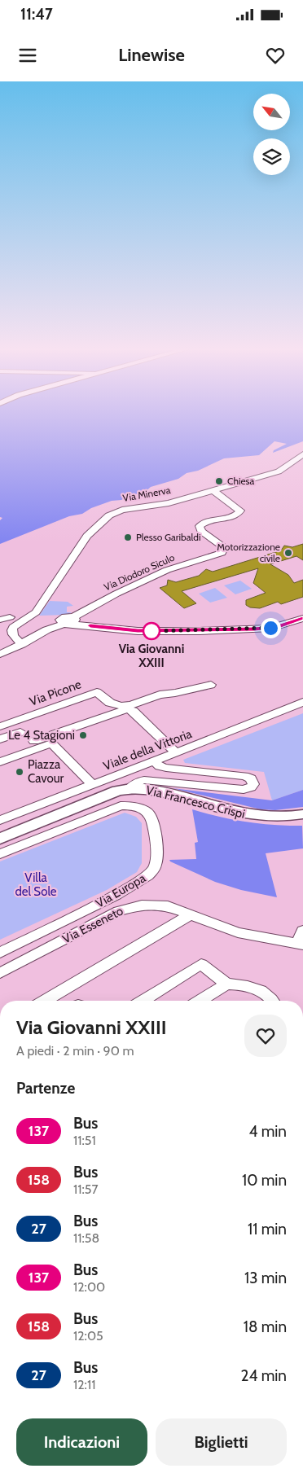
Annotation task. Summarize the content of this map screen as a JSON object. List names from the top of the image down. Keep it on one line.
{"streets":{"main road":["Via Francesco Crispi"],"street":["Via Minerva","Via Diodoro Siculo","Via Picone","Viale della Vittoria","Via Europa","Via Esseneto"]},"crossings":[["Via Minerva","Via Diodoro Siculo"]],"parks":["Villa del Sole"],"places":["Chiesa","Plesso Garibaldi","Motorizzazione civile","Via Giovanni XXIII","Le 4 Stagioni","Piazza Cavour"],"lines":["bus line 137"],"north":"top left","page":{"status":"11:47","header":"Linewise","heading":[["Via Giovanni XXIII","A piedi · 2 min · 90 m"],"Partenze"],"list":[{"mark":"137","name":"Bus","note":"11:51","value":"4 min"},{"mark":"158","name":"Bus","note":"11:57","value":"10 min"},{"mark":"27","name":"Bus","note":"11:58","value":"11 min"},{"mark":"137","name":"Bus","note":"12:00","value":"13 min"},{"mark":"158","name":"Bus","note":"12:05","value":"18 min"},{"mark":"27","name":"Bus","note":"12:11","value":"24 min"}],"buttons":["Indicazioni","Biglietti"]}}
